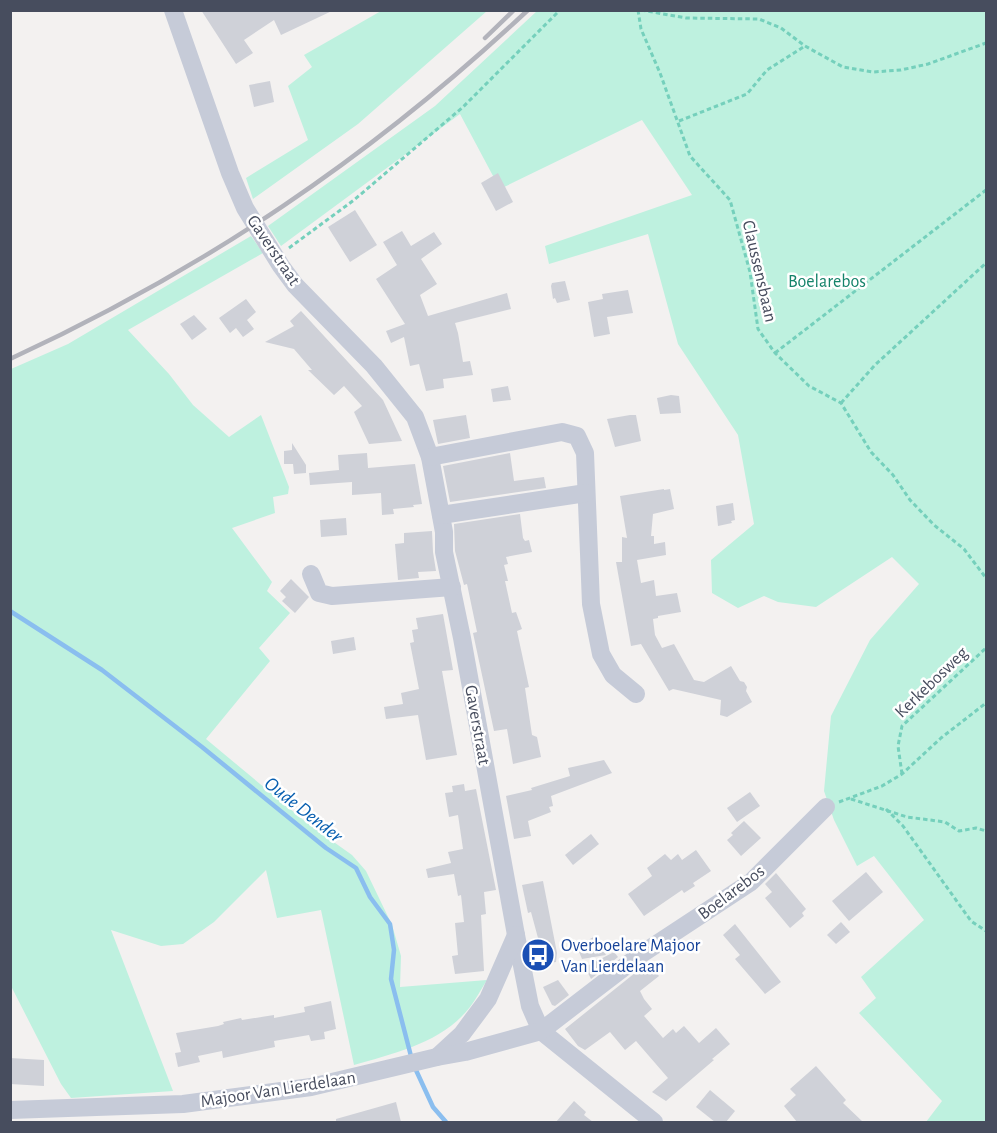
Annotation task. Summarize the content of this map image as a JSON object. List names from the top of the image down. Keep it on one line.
{"streets":{"street":["Gaverstraat","Boelarebos","Majoor Van Lierdelaan"],"path":["Claussensbaan","Kerkebosweg"]},"crossings":[["Gaverstraat","Boelarebos"],["Gaverstraat","Majoor Van Lierdelaan"],["Boelarebos","Majoor Van Lierdelaan"]],"water":["Oude Dender"],"parks":["Boelarebos"],"places":{"bus stop":["Overboelare Majoor Van Lierdelaan"]}}
